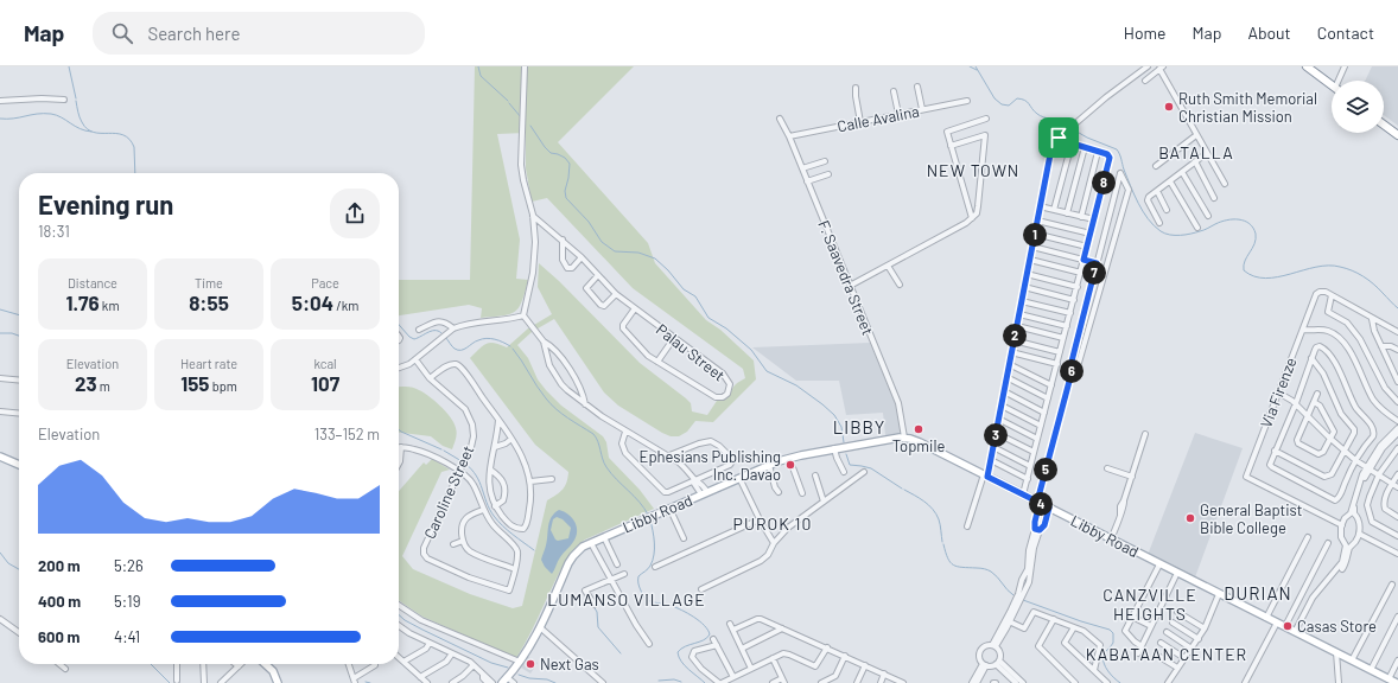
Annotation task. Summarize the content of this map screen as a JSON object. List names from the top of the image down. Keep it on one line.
{"streets":{"main road":["Libby Road"],"street":["Calle Avalina","F. Saavedra Street","Palau Street","Via Firenze","Caroline Street"]},"crossings":[["Calle Avalina","F. Saavedra Street"],["F. Saavedra Street","Libby Road"]],"districts":["BATALLA","NEW TOWN","LIBBY","PUROK 10","DURIAN","CANZVILLE HEIGHTS","LUMANSO VILLAGE","KABATAAN CENTER"],"places":["Ruth Smith Memorial Christian Mission","Topmile","Ephesians Publishing Inc. Davao","General Baptist Bible College","Casas Store","Next Gas"],"page":{"header":"Map","search":"Search here","nav":["Home","Map","About","Contact"],"pins":["8","1","7","2","6","3","5","4"],"heading":["Evening run","18:31"],"stats":[["Distance","1.76 km"],["Time","8:55"],["Pace","5:04 /km"],["Elevation","23 m"],["Heart rate","155 bpm"],["kcal","107"]],"chart":["Elevation","133–152 m"],"list":[{"name":"200 m","note":"5:26"},{"name":"400 m","note":"5:19"},{"name":"600 m","note":"4:41"}]}}
